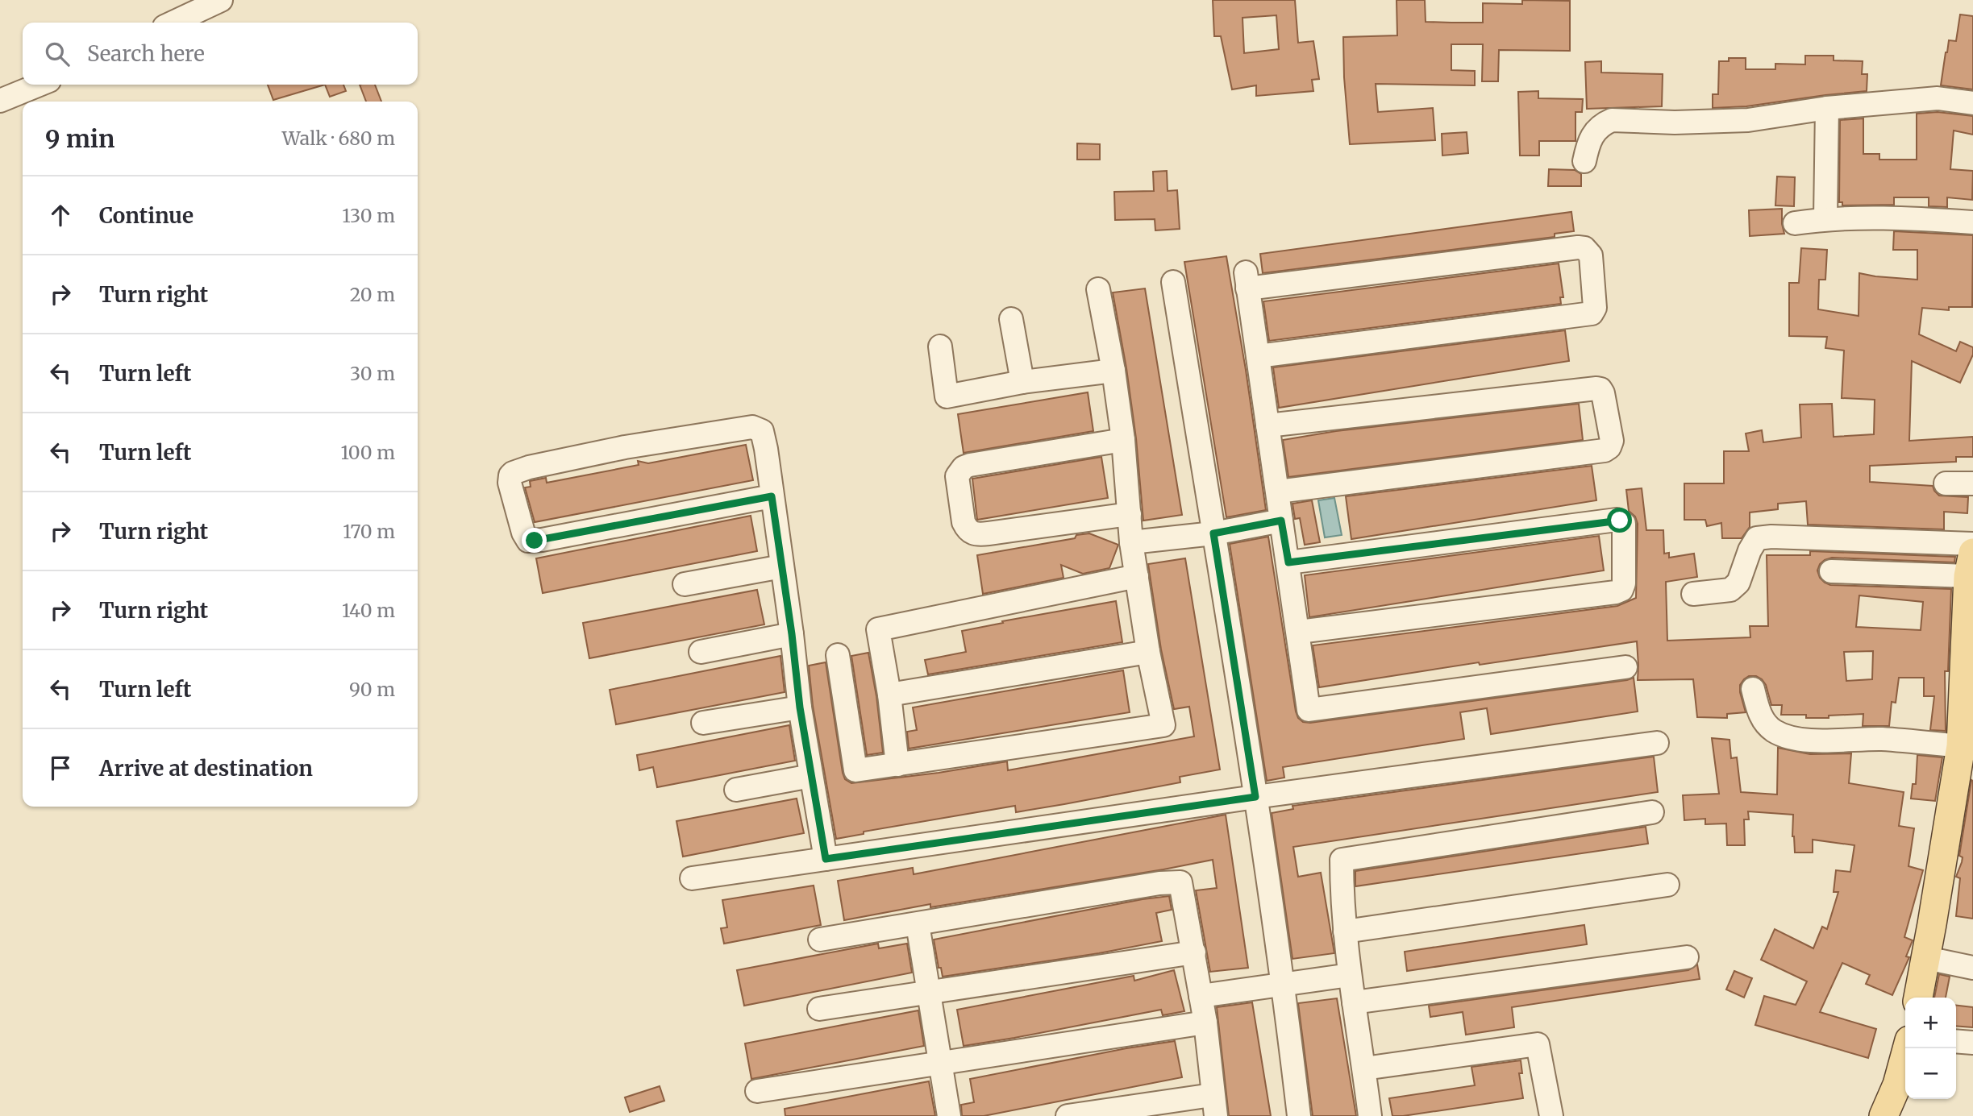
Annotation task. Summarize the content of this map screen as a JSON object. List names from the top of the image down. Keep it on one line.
{"page":{"search":"Search here","heading":["9 min","Walk · 680 m"],"list":[["Continue","130 m"],["Turn right","20 m"],["Turn left","30 m"],["Turn left","100 m"],["Turn right","170 m"],["Turn right","140 m"],["Turn left","90 m"],"Arrive at destination"],"map_buttons":["+","−"]}}
